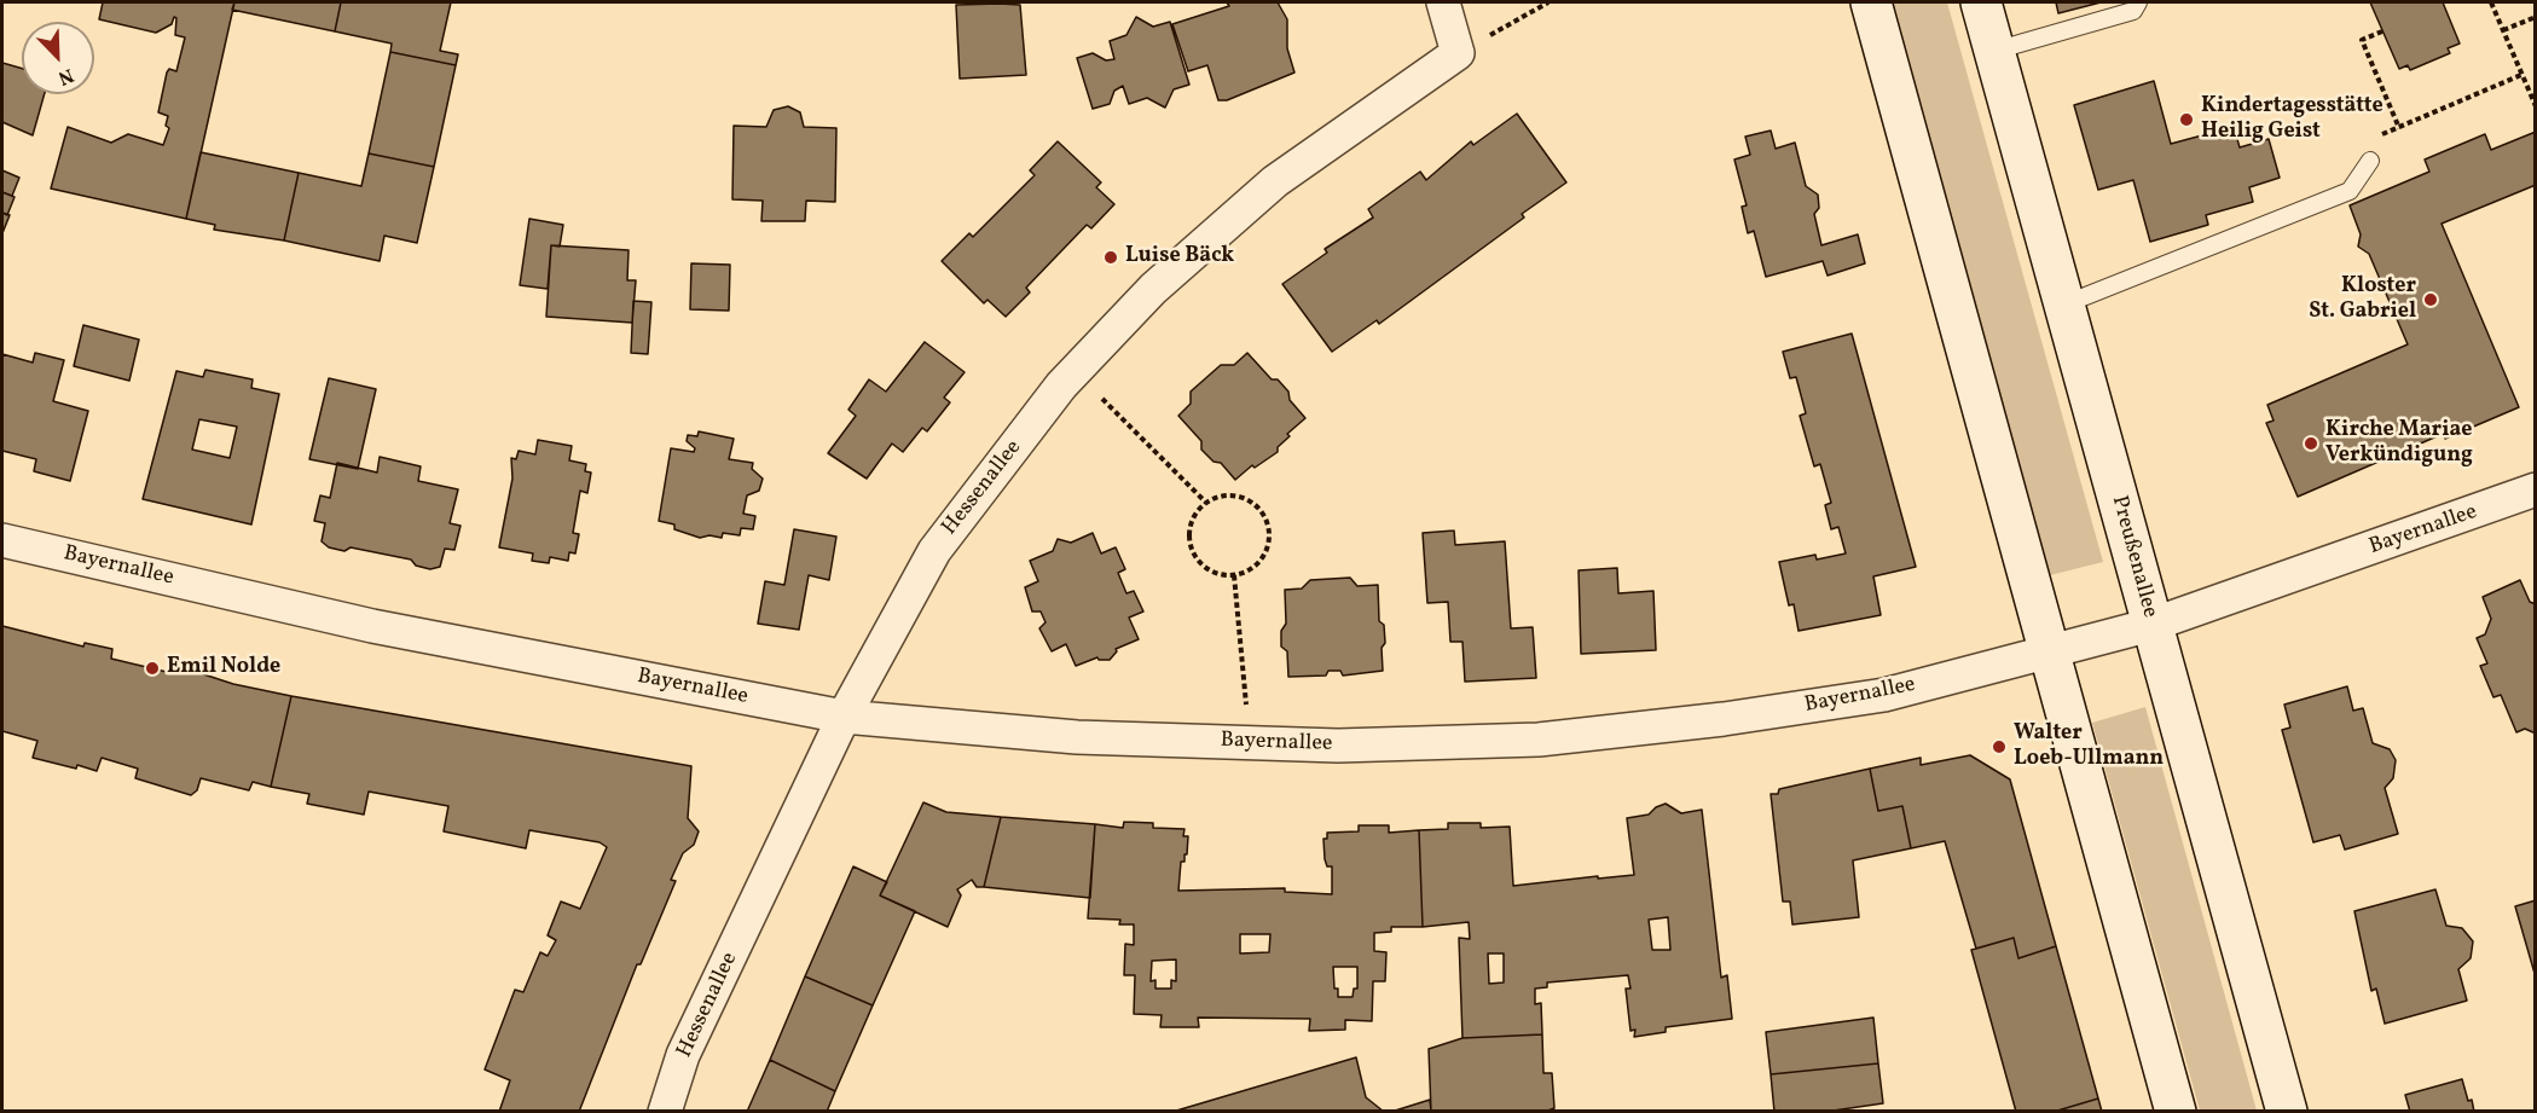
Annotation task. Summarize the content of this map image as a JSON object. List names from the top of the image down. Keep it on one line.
{"streets":{"street":["Hessenallee","Bayernallee","Preußenallee"]},"crossings":[["Hessenallee","Bayernallee"],["Bayernallee","Preußenallee"]],"places":["Kindertagesstätte Heilig Geist","Luise Bäck","Kloster St. Gabriel","Kirche Mariae Verkündigung","Emil Nolde","Walter Loeb-Ullmann"],"north":"bottom right"}
